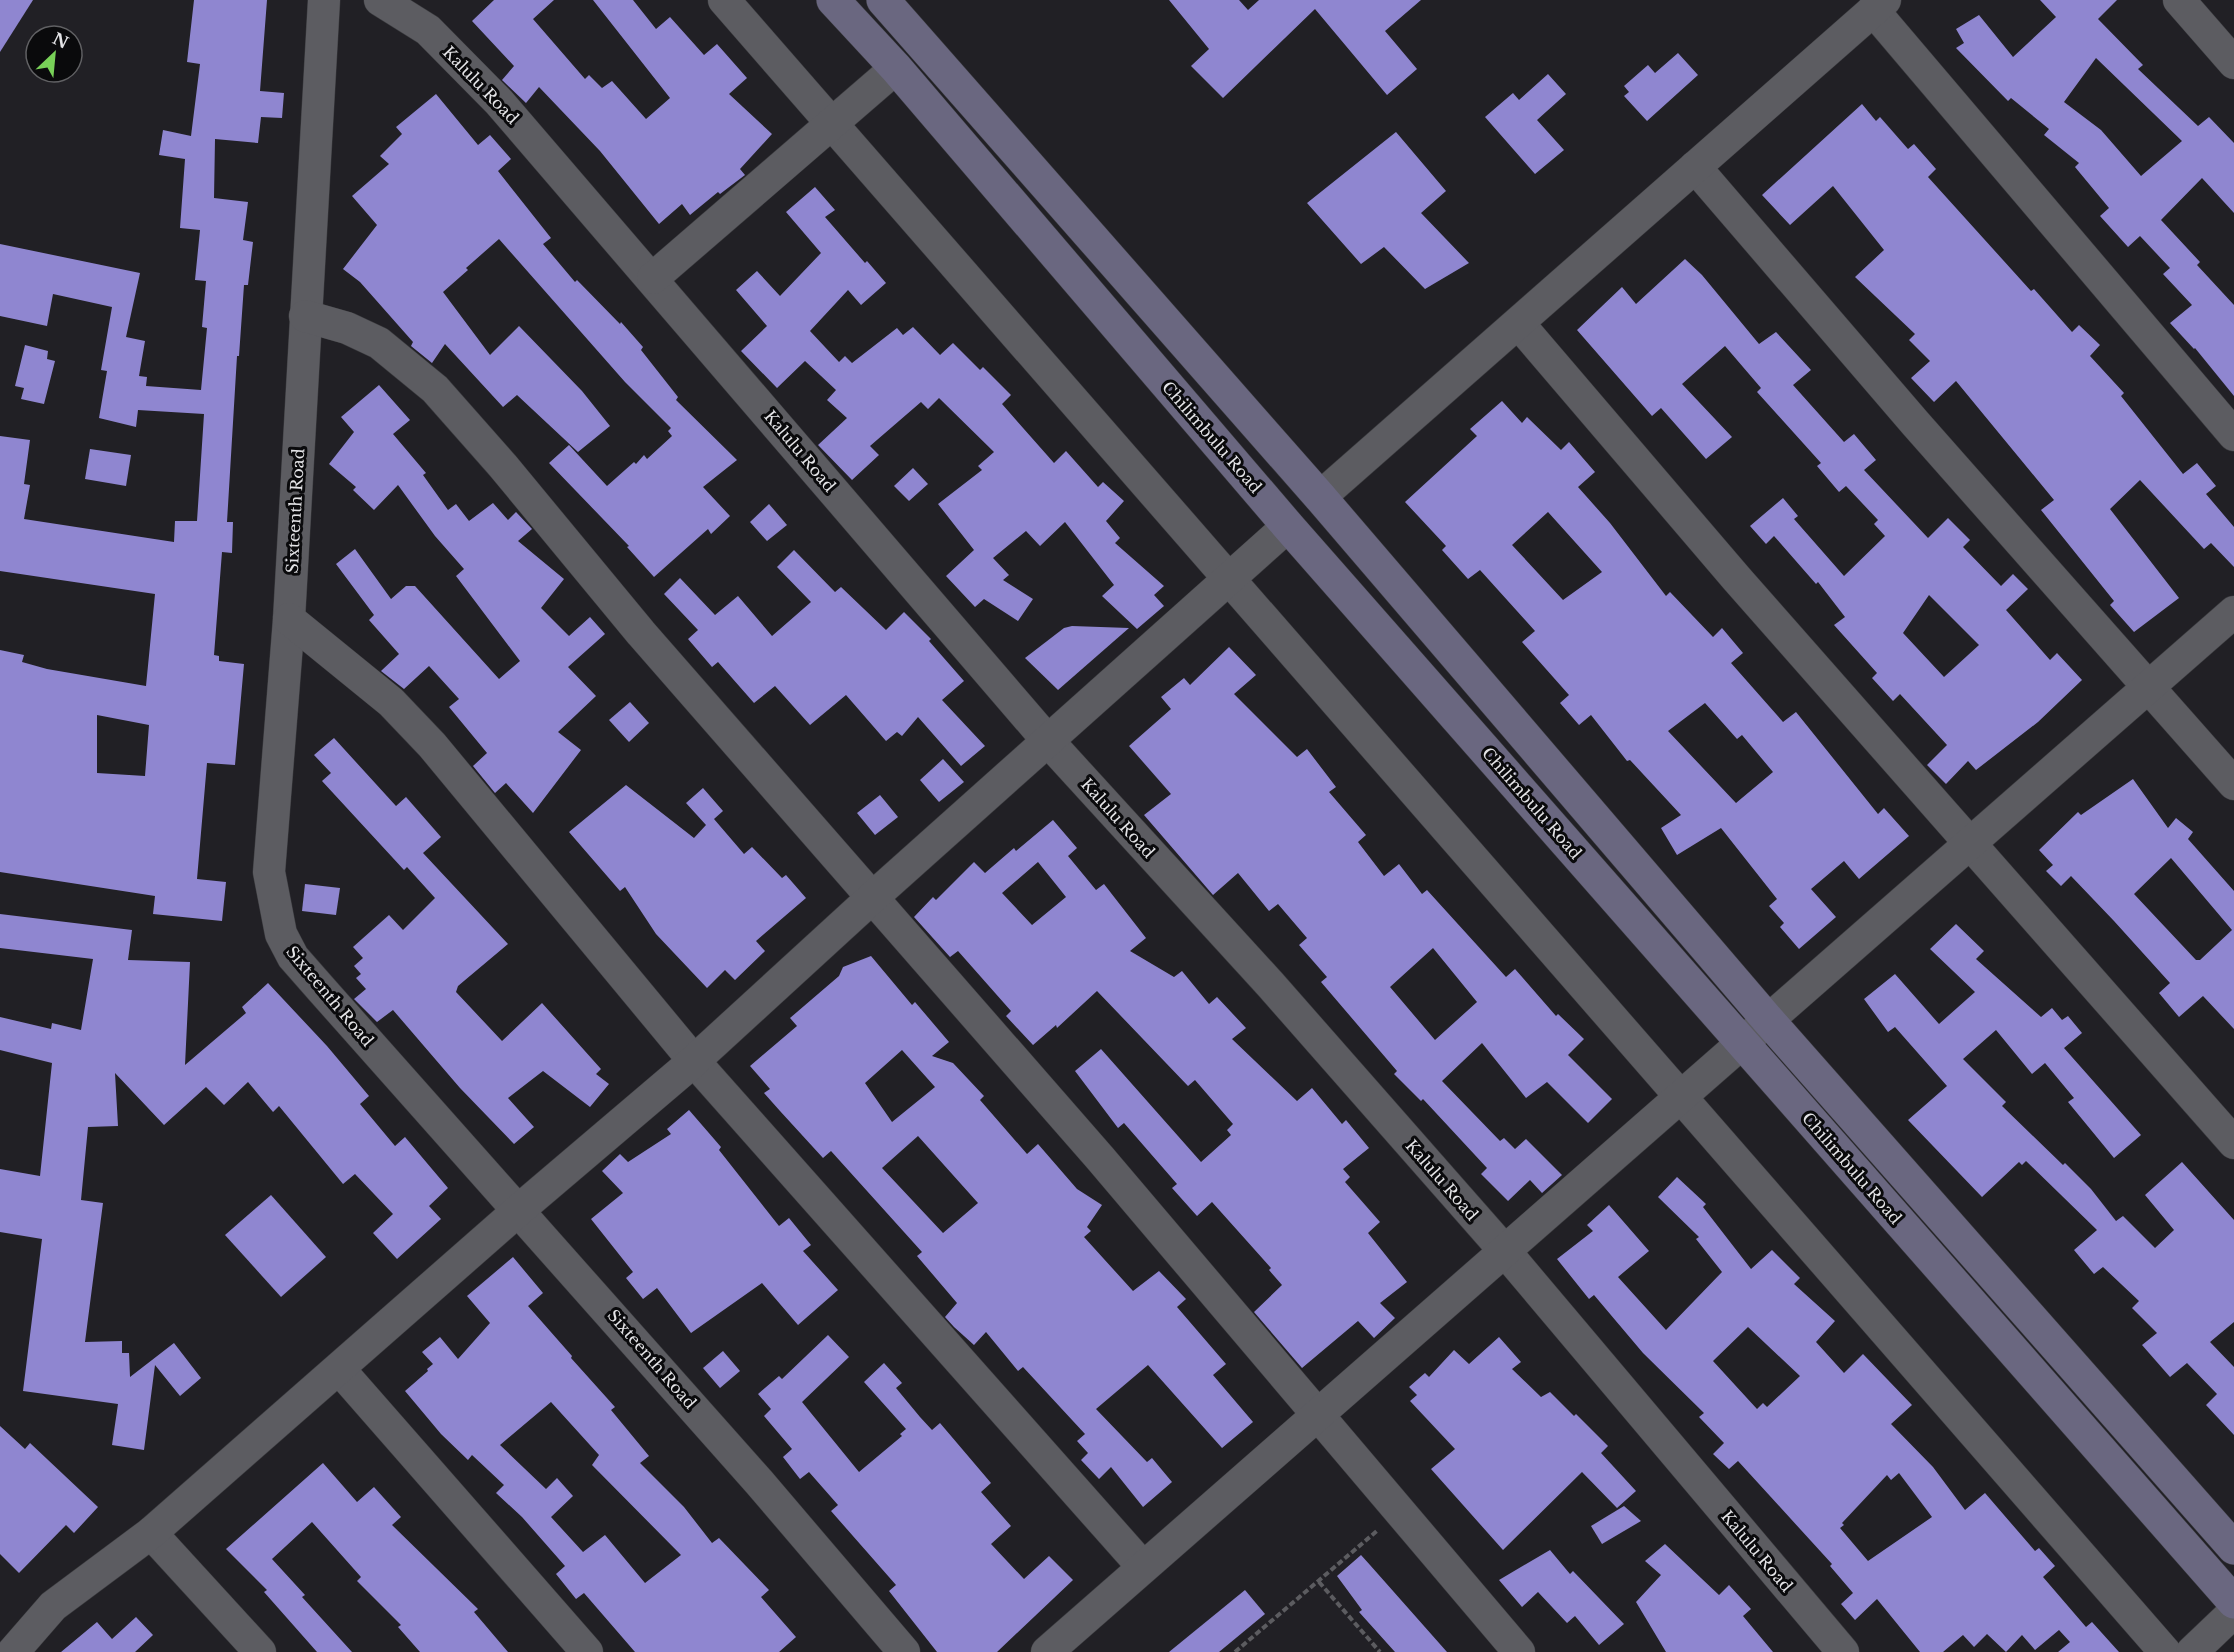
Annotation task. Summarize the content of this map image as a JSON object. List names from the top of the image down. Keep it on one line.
{"streets":{"main road":["Chilimbulu Road"],"street":["Kalulu Road","Sixteenth Road"]},"north":"top right"}
